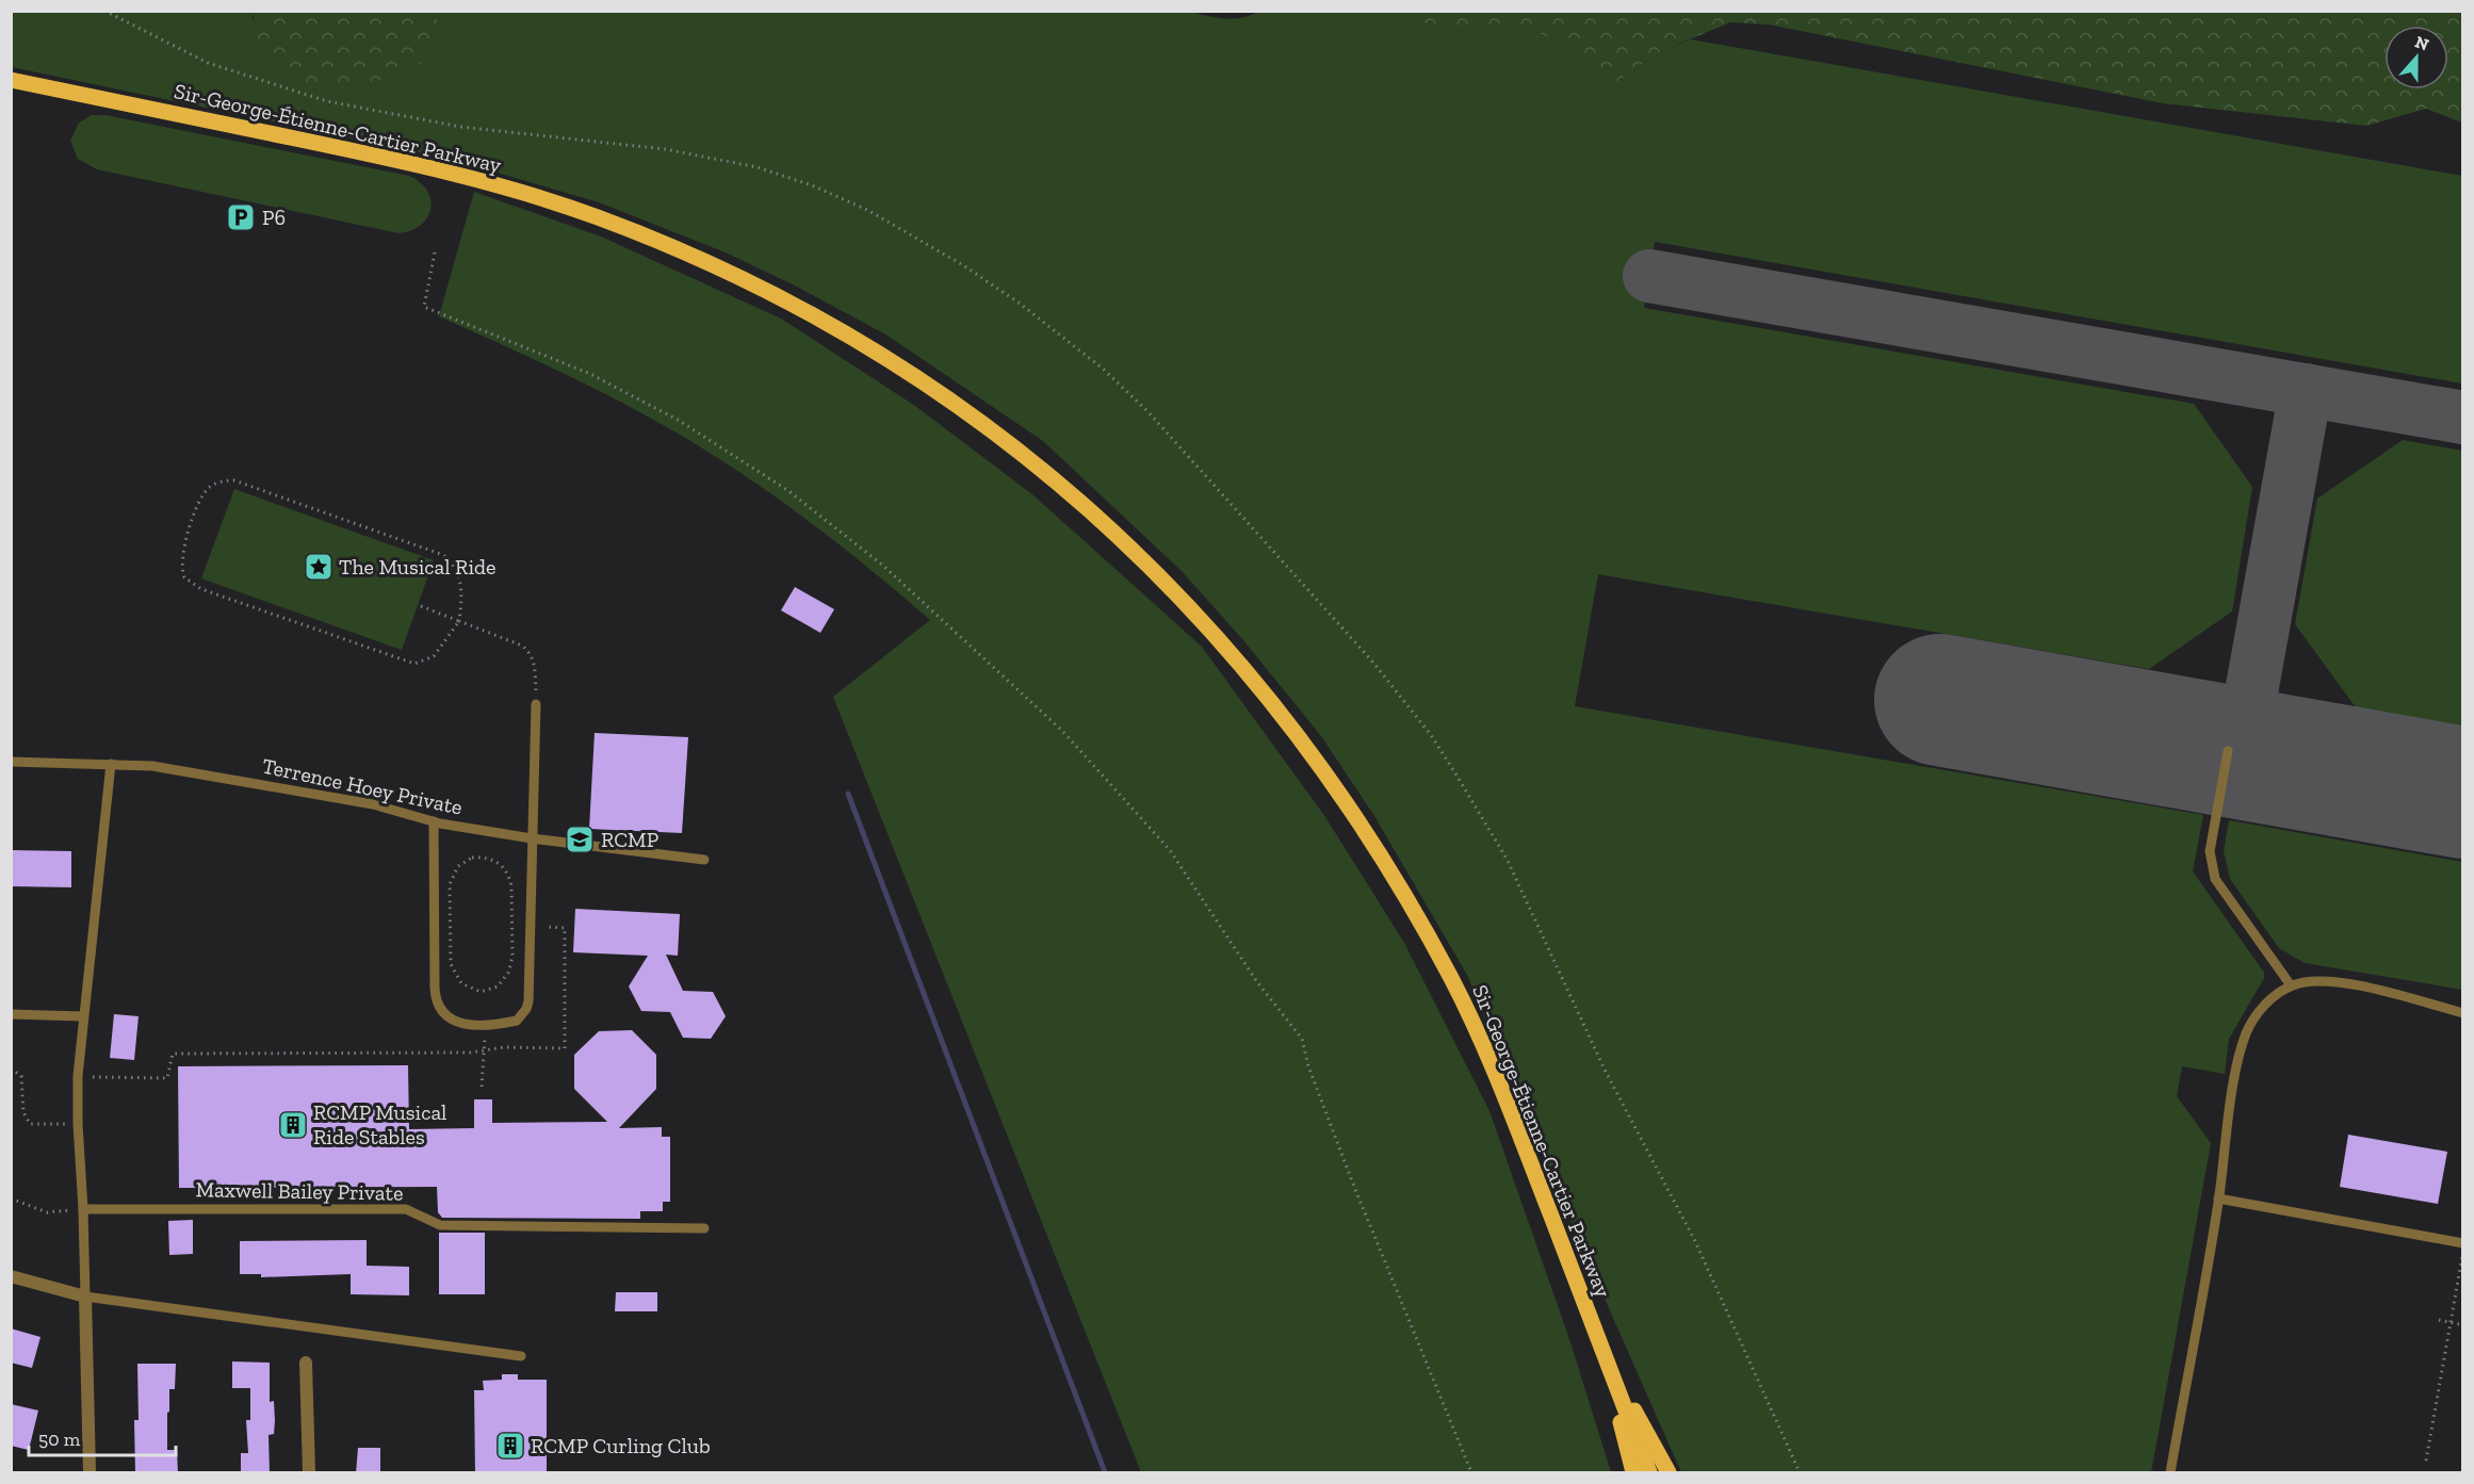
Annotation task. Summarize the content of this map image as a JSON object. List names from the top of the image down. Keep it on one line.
{"streets":{"main road":["Sir-George-Étienne-Cartier Parkway"],"lane":["Terrence Hoey Private","Maxwell Bailey Private"]},"places":{"parking":["P6"],"place":["The Musical Ride"],"school or university":["RCMP"],"building":["RCMP Musical Ride Stables","RCMP Curling Club"]},"scale_bar":"50 m","north":"top"}
